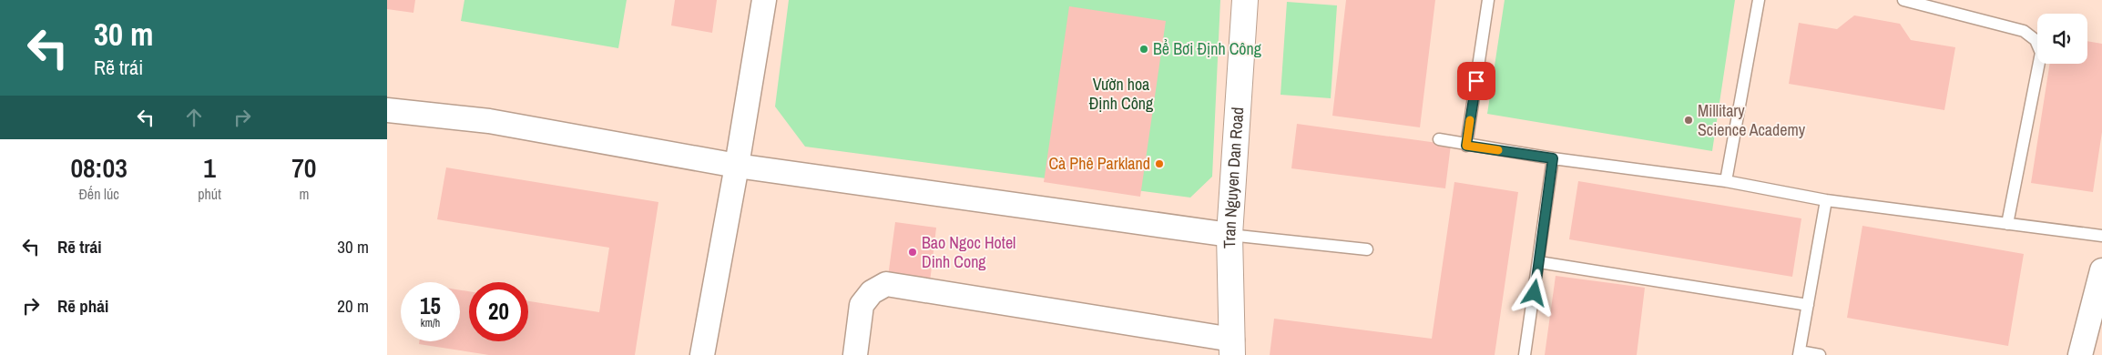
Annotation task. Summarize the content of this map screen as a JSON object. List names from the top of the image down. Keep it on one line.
{"streets":{"street":["Tran Nguyen Dan Road"]},"parks":["Vườn hoa Định Công"],"places":["Bể Bơi Định Công","Millitary Science Academy","Cà Phê Parkland","Bao Ngoc Hotel Dinh Cong"],"page":{"turn":["30 m","Rẽ trái"],"eta":["08:03","Đến lúc","1","phút","70","m"],"list":[{"name":"Rẽ trái","value":"30 m"},{"name":"Rẽ phải","value":"20 m"}],"speed":"15 km/h","limit":"20"}}
